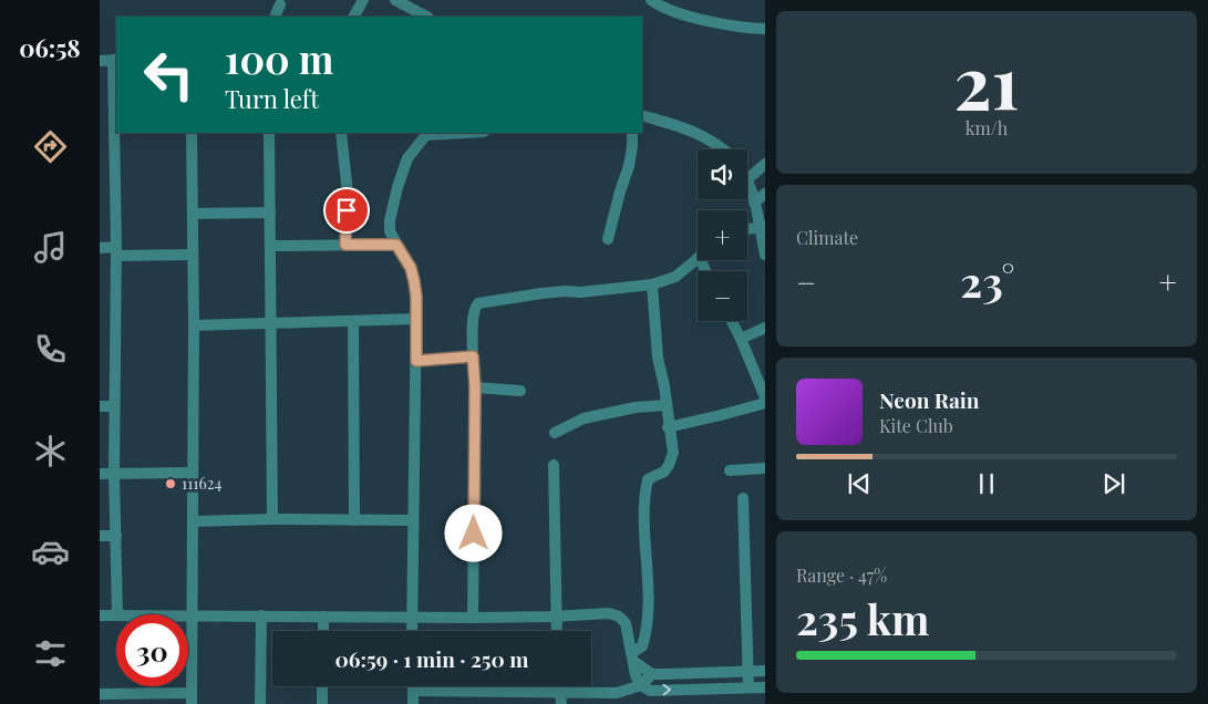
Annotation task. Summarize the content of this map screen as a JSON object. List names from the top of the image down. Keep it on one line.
{"places":["111624"],"page":{"tabs":"06:58","tile":[["21","km/h"],"Climate",["Range · 47%","235 km"]],"turn":["100 m","Turn left"],"map_buttons":["+","−"],"heat":["−","23°","+"],"song":["Neon Rain","Kite Club"],"limit":"30","trip":"06:59 · 1 min · 250 m"}}
